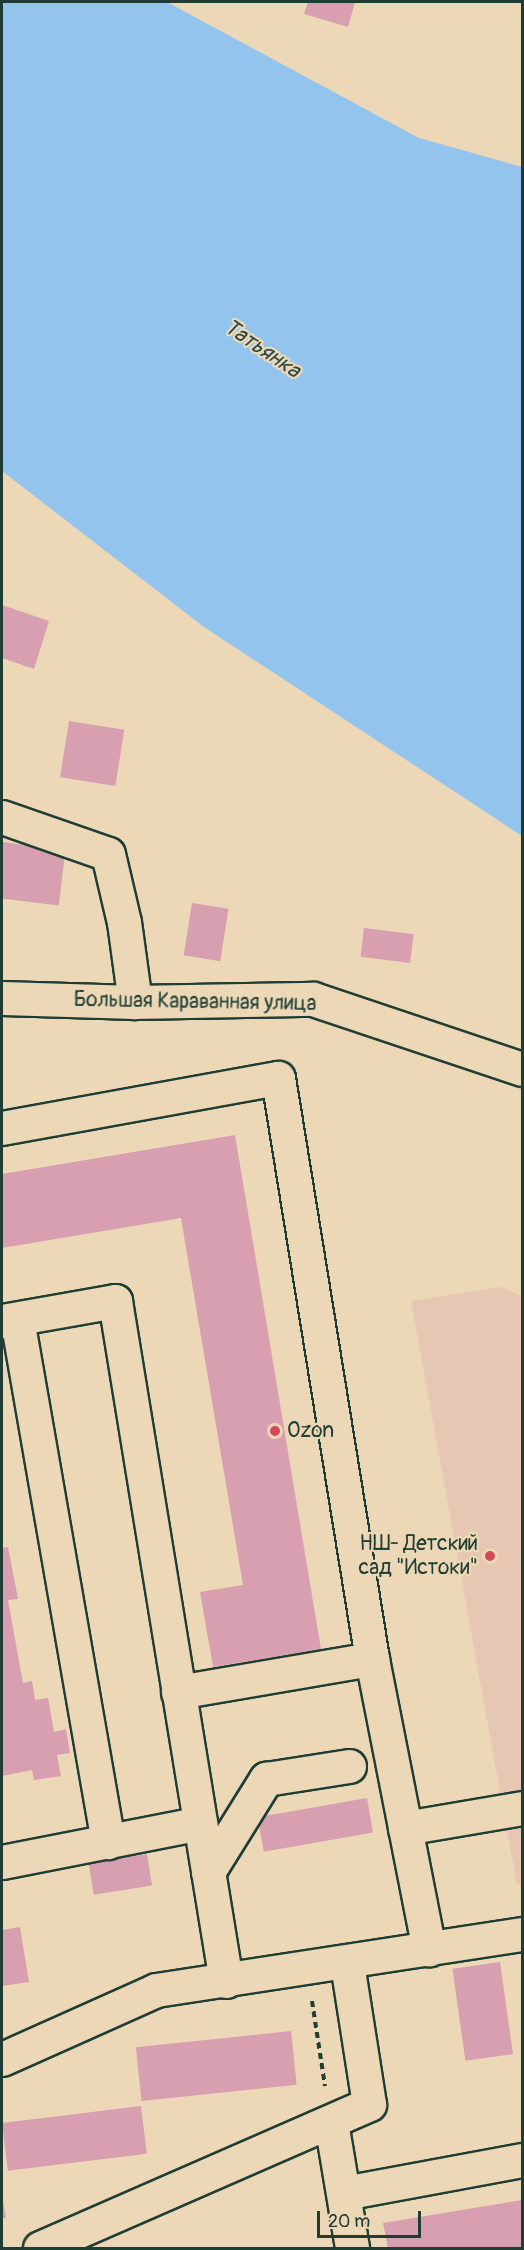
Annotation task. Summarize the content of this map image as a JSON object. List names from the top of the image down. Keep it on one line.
{"streets":{"street":["Большая Караванная улица"]},"water":["Татьянка"],"places":["Ozon","НШ- Детский сад \"Истоки\""],"scale_bar":"20 m"}
